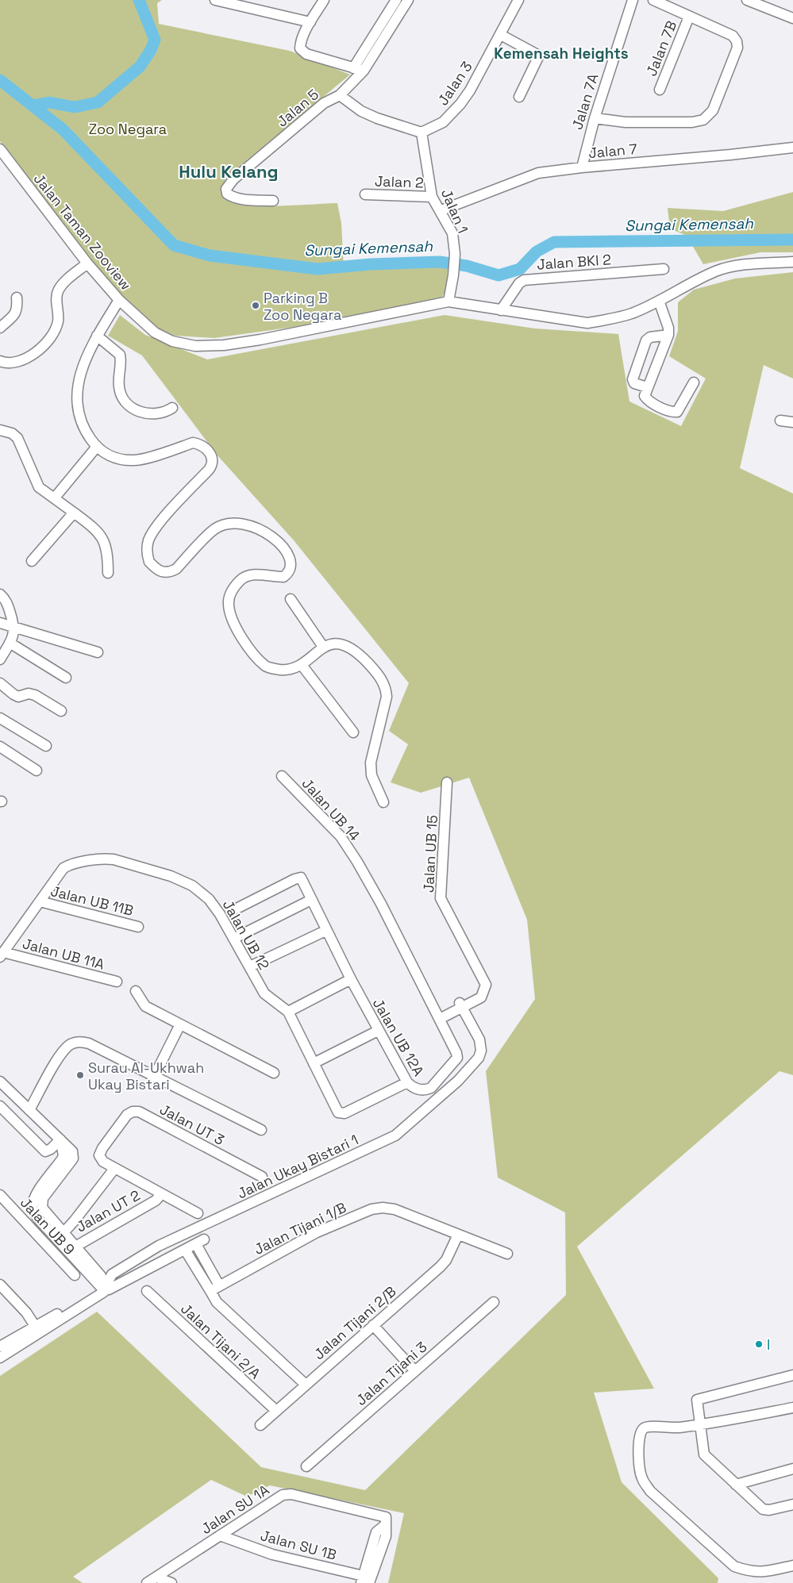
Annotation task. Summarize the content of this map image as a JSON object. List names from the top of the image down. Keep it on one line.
{"streets":{"street":["Jalan 7B","Jalan 3","Jalan 7A","Jalan 5","Jalan 7","Jalan 2","Jalan 1","Jalan Taman Zooview","Jalan BKI 2","Jalan UB 14","Jalan UB 15","Jalan UB 11B","Jalan UB 12","Jalan UB 11A","Jalan UB 12A","Jalan UT 3","Jalan Ukay Bistari 1","Jalan UT 2","Jalan UB 9","Jalan Tijani 1/B","Jalan Tijani 2/B","Jalan Tijani 2/A","Jalan Tijani 3","Jalan SU 1A","Jalan SU 1B"]},"crossings":[["Jalan 3","Jalan 1"],["Jalan 7A","Jalan 7"],["Jalan 7","Jalan 1"],["Jalan 2","Jalan 1"],["Jalan 1","Jalan Taman Zooview"],["Jalan Taman Zooview","Jalan BKI 2"],["Jalan UB 14","Jalan UB 12A"],["Jalan UB 15","Jalan UB 12A"],["Jalan UB 15","Jalan Ukay Bistari 1"],["Jalan UB 11B","Jalan UB 12"],["Jalan UB 12","Jalan UB 12A"],["Jalan UT 3","Jalan UT 2"],["Jalan Tijani 1/B","Jalan Tijani 2/B"],["Jalan Tijani 2/B","Jalan Tijani 2/A"],["Jalan SU 1A","Jalan SU 1B"]],"districts":["Kemensah Heights","Hulu Kelang"],"water":["Sungai Kemensah"],"parks":["Zoo Negara"],"places":["Parking B Zoo Negara","Surau Al-Ukhwah Ukay Bistari","I"]}
